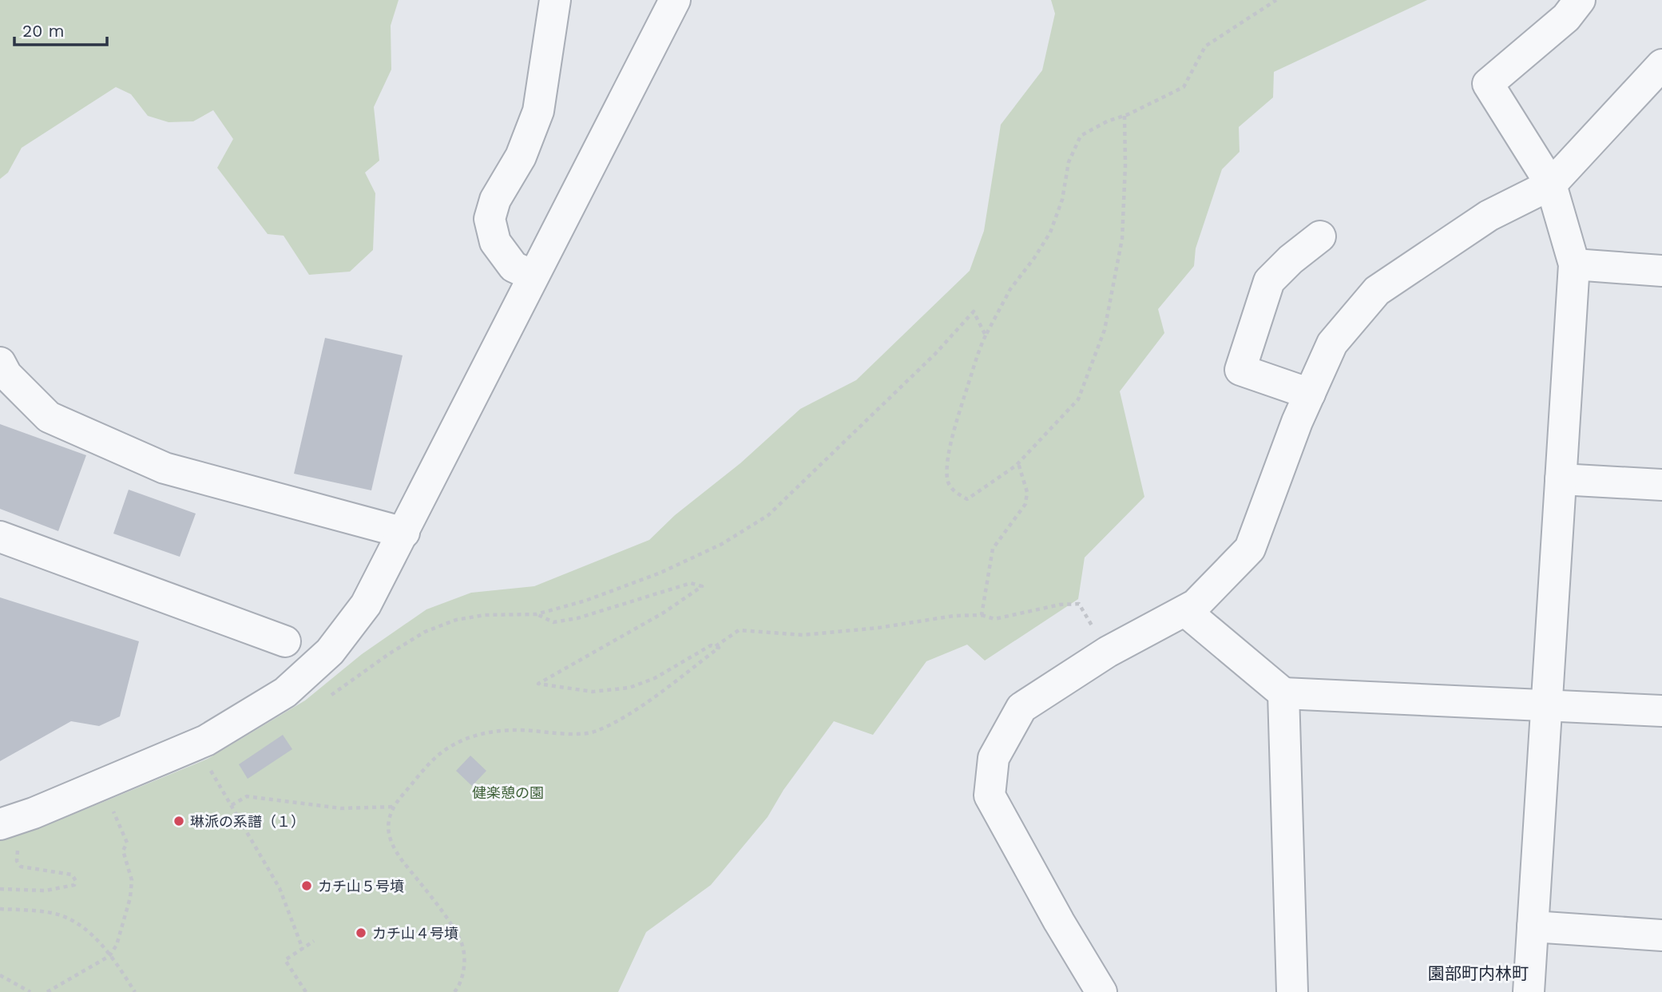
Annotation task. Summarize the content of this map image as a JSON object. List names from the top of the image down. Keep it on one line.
{"districts":["園部町内林町"],"parks":["健楽憩の園"],"places":["琳派の系譜（１）","カチ山５号墳","カチ山４号墳"],"scale_bar":"20 m"}
